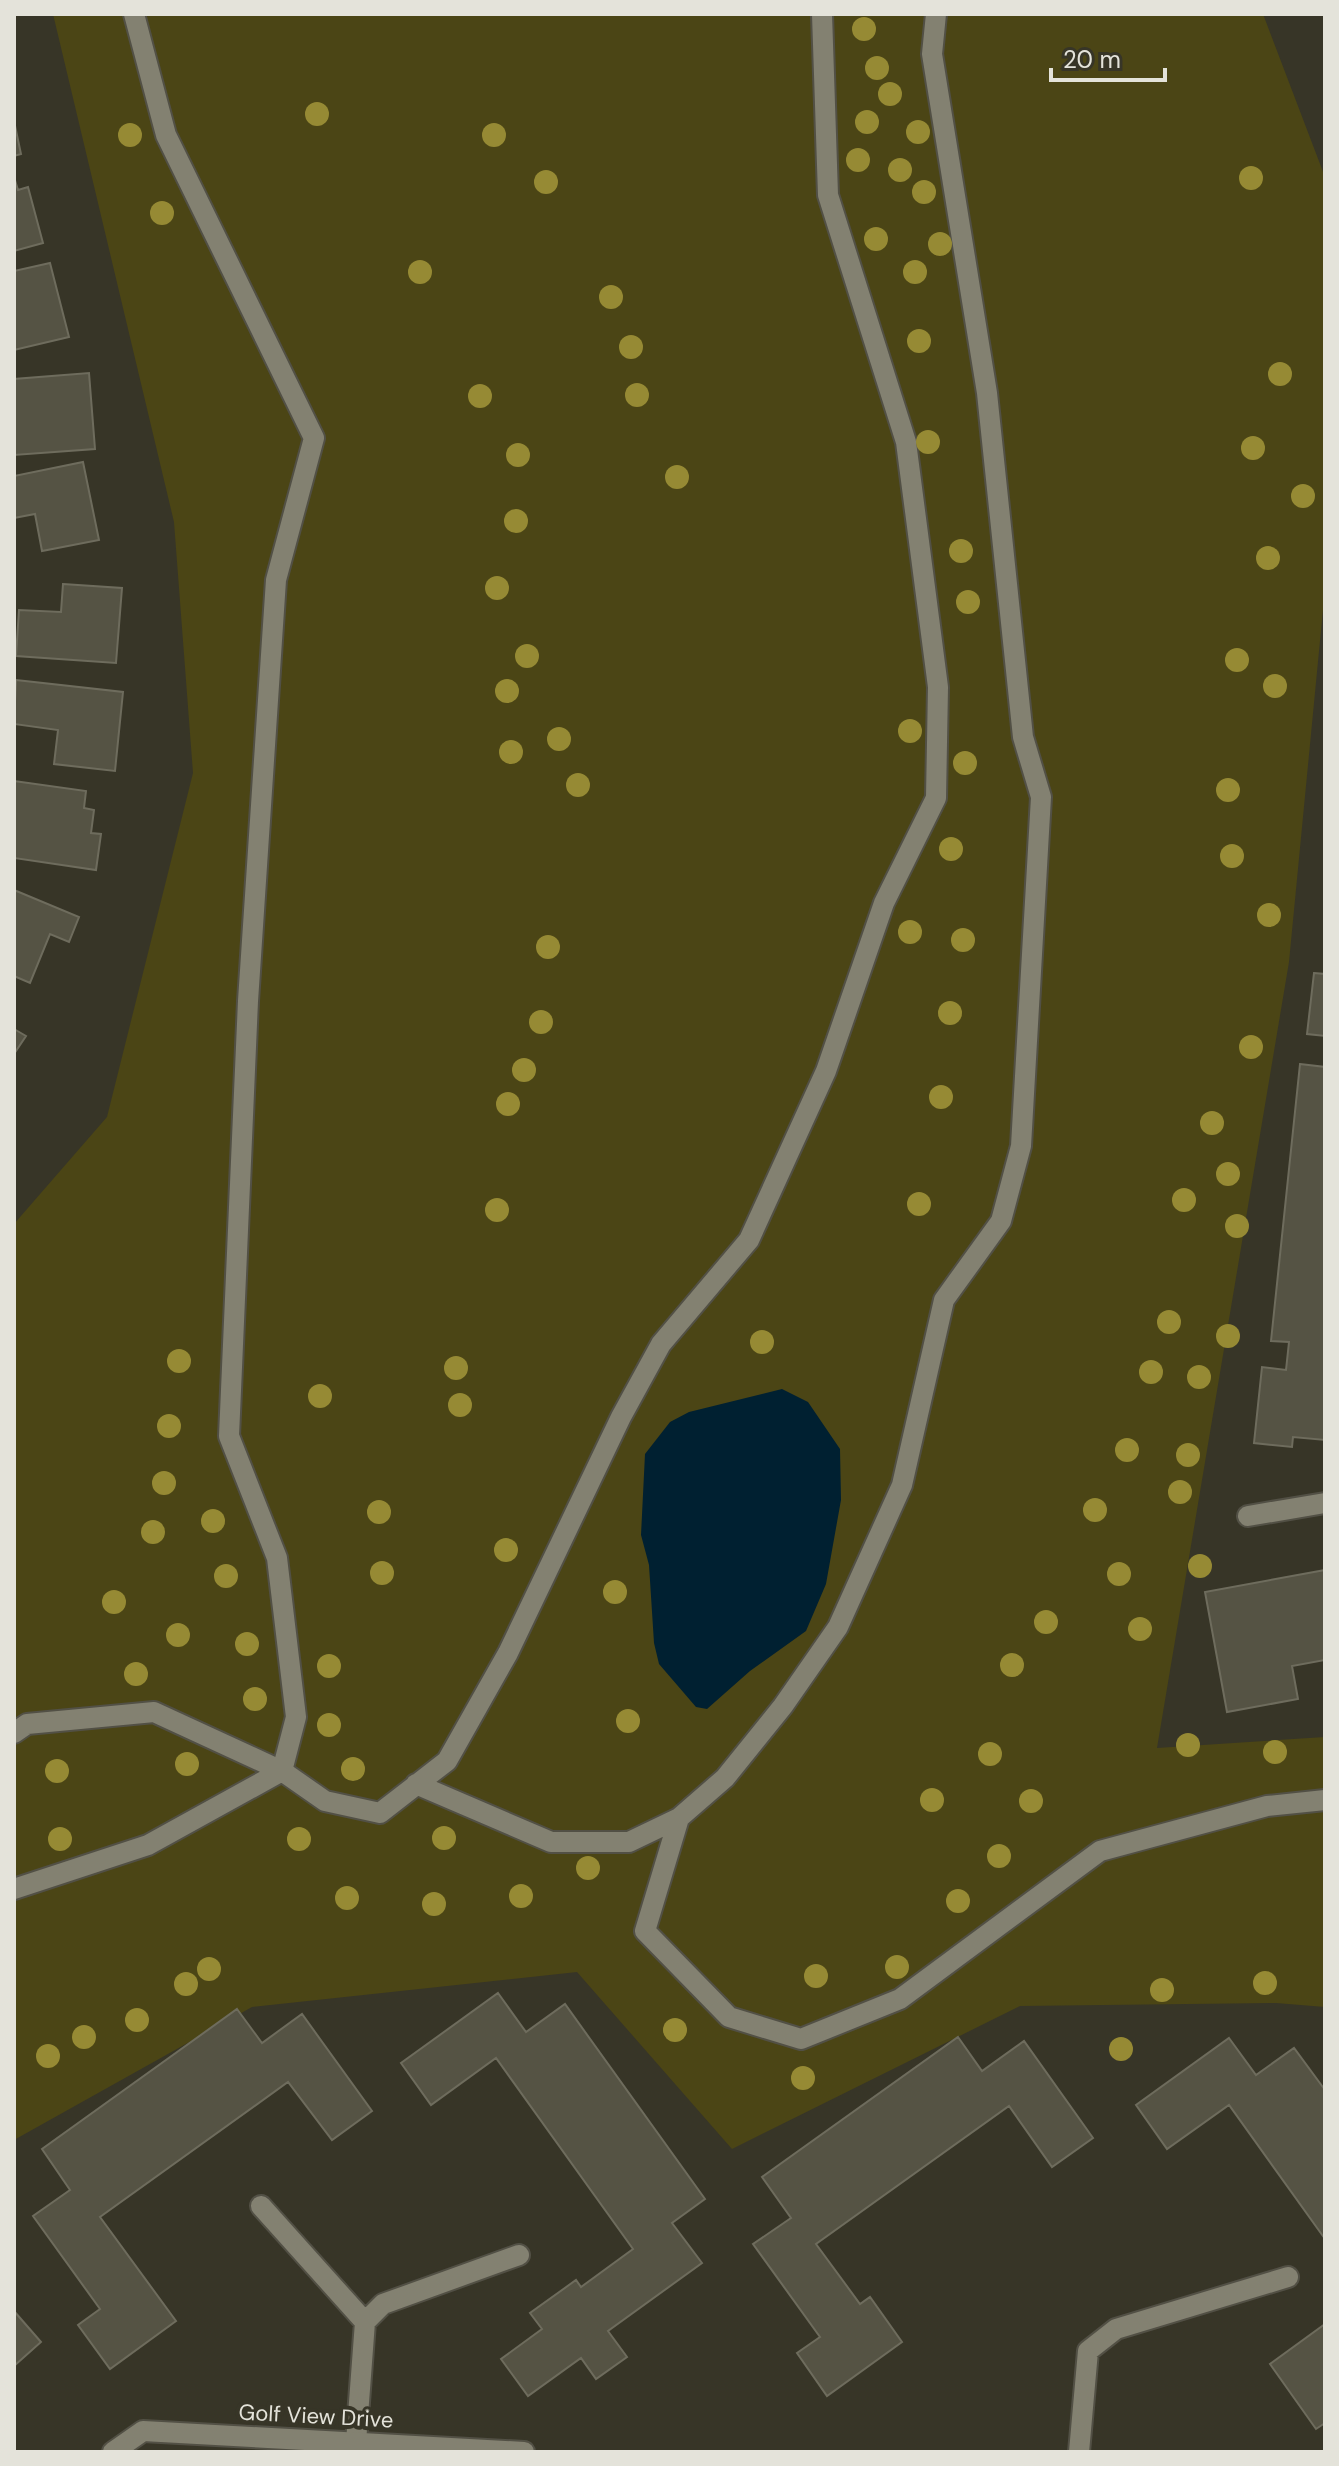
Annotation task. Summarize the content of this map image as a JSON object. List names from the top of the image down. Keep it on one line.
{"streets":{"street":["Golf View Drive"]},"scale_bar":"20 m"}
